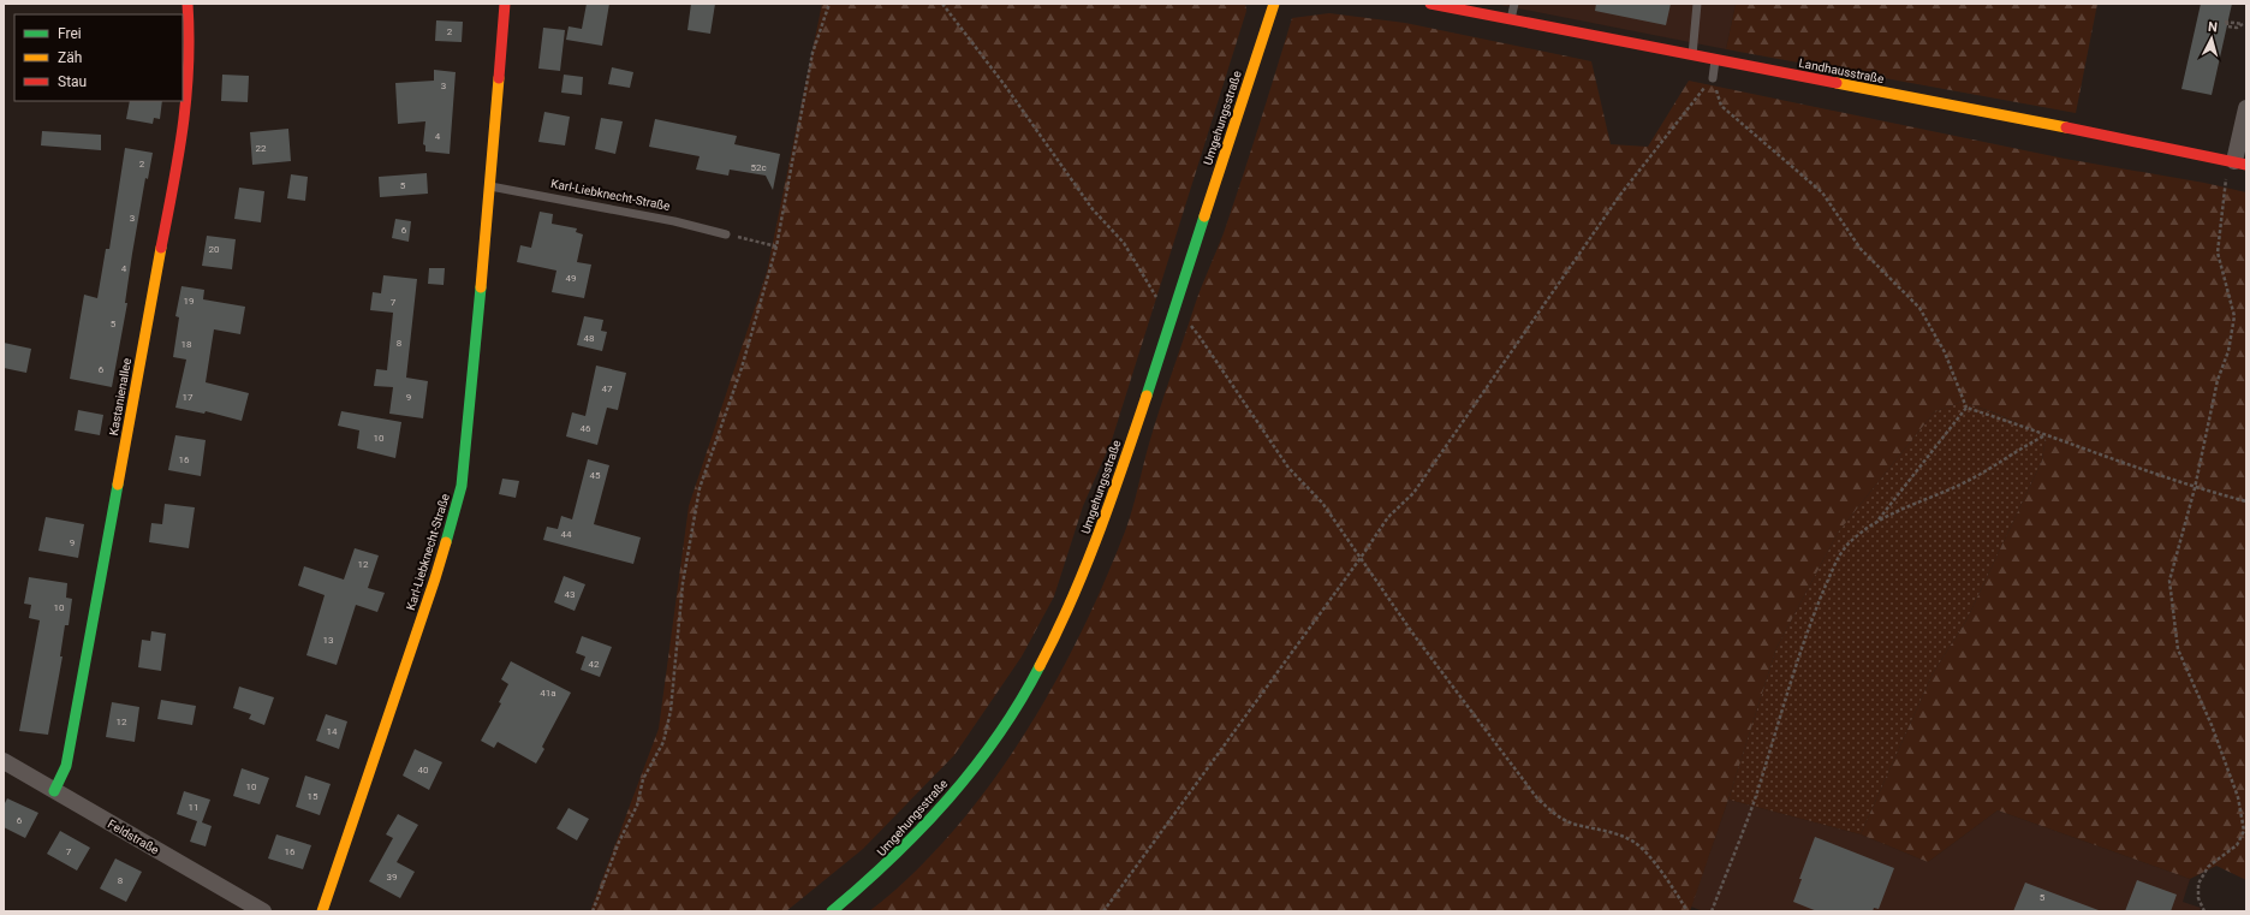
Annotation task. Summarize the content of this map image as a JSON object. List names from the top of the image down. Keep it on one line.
{"streets":{"street":["Landhausstraße","Umgehungsstraße","Karl-Liebknecht-Straße","Kastanienallee","Feldstraße"]},"crossings":[["Kastanienallee","Feldstraße"]],"house_numbers":["2","3","4","22","2","52c","5","3","6","20","4","49","19","7","5","48","8","18","6","47","17","9","46","10","16","45","44","9","12","43","10","13","42","41a","12","14","40","10","15","11","6","7","16","39","8","5"],"legend":["Frei","Zäh","Stau"],"north":"top"}
